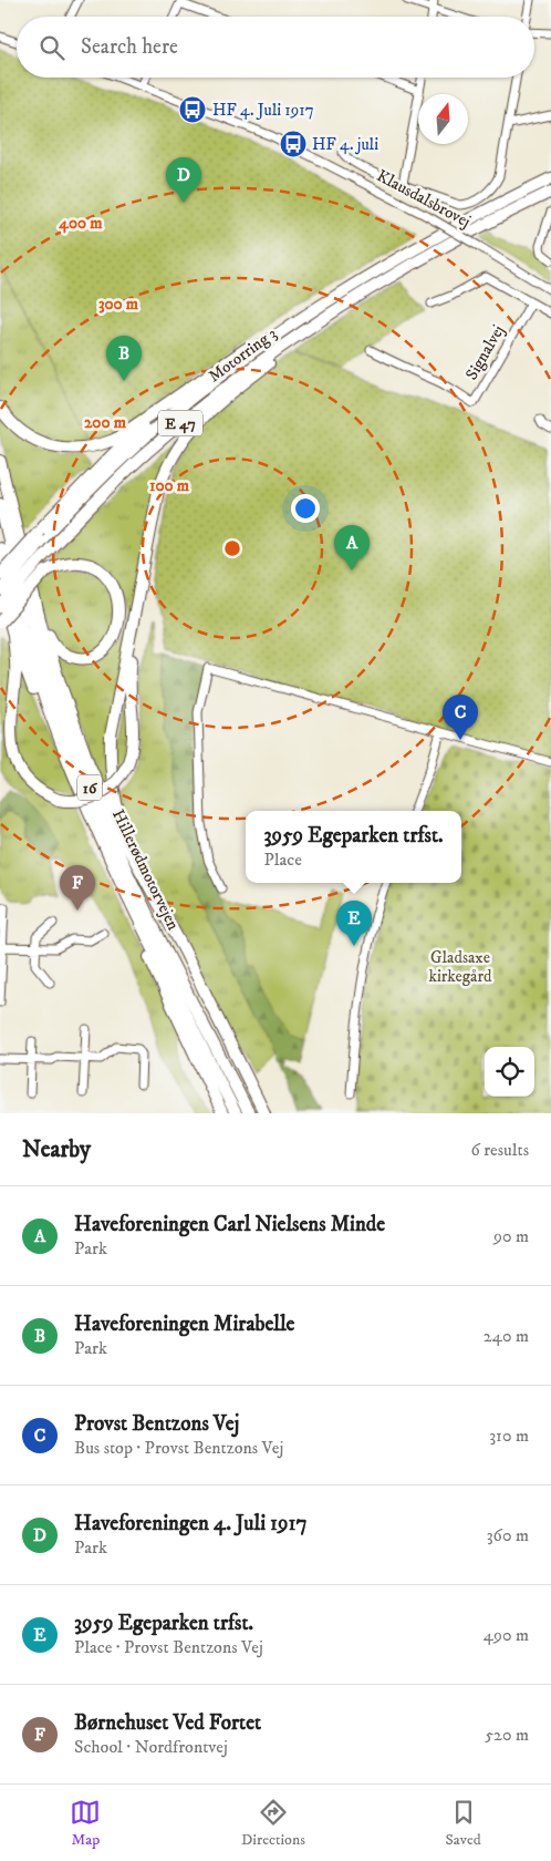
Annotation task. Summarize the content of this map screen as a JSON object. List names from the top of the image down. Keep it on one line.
{"streets":{"highway":["Motorring 3","E 47","16","Hillerødmotorvejen"],"street":["Klausdalsbrovej","Signalvej"]},"parks":["Gladsaxe kirkegård"],"places":{"bus stop":["HF 4. Juli 1917","HF 4. juli"]},"north":"top","page":{"search":"Search here","pins":["D","B","A","C","F","E"],"popup":["3959 Egeparken trfst.","Place"],"heading":["Nearby","6 results"],"list":[{"mark":"A","name":"Haveforeningen Carl Nielsens Minde","note":"Park","value":"90 m"},{"mark":"B","name":"Haveforeningen Mirabelle","note":"Park","value":"240 m"},{"mark":"C","name":"Provst Bentzons Vej","note":"Bus stop · Provst Bentzons Vej","value":"310 m"},{"mark":"D","name":"Haveforeningen 4. Juli 1917","note":"Park","value":"360 m"},{"mark":"E","name":"3959 Egeparken trfst.","note":"Place · Provst Bentzons Vej","value":"490 m"},{"mark":"F","name":"Børnehuset Ved Fortet","note":"School · Nordfrontvej","value":"520 m"}],"nav":["Map","Directions","Saved"]},"rings":["400 m","300 m","200 m","100 m"]}
